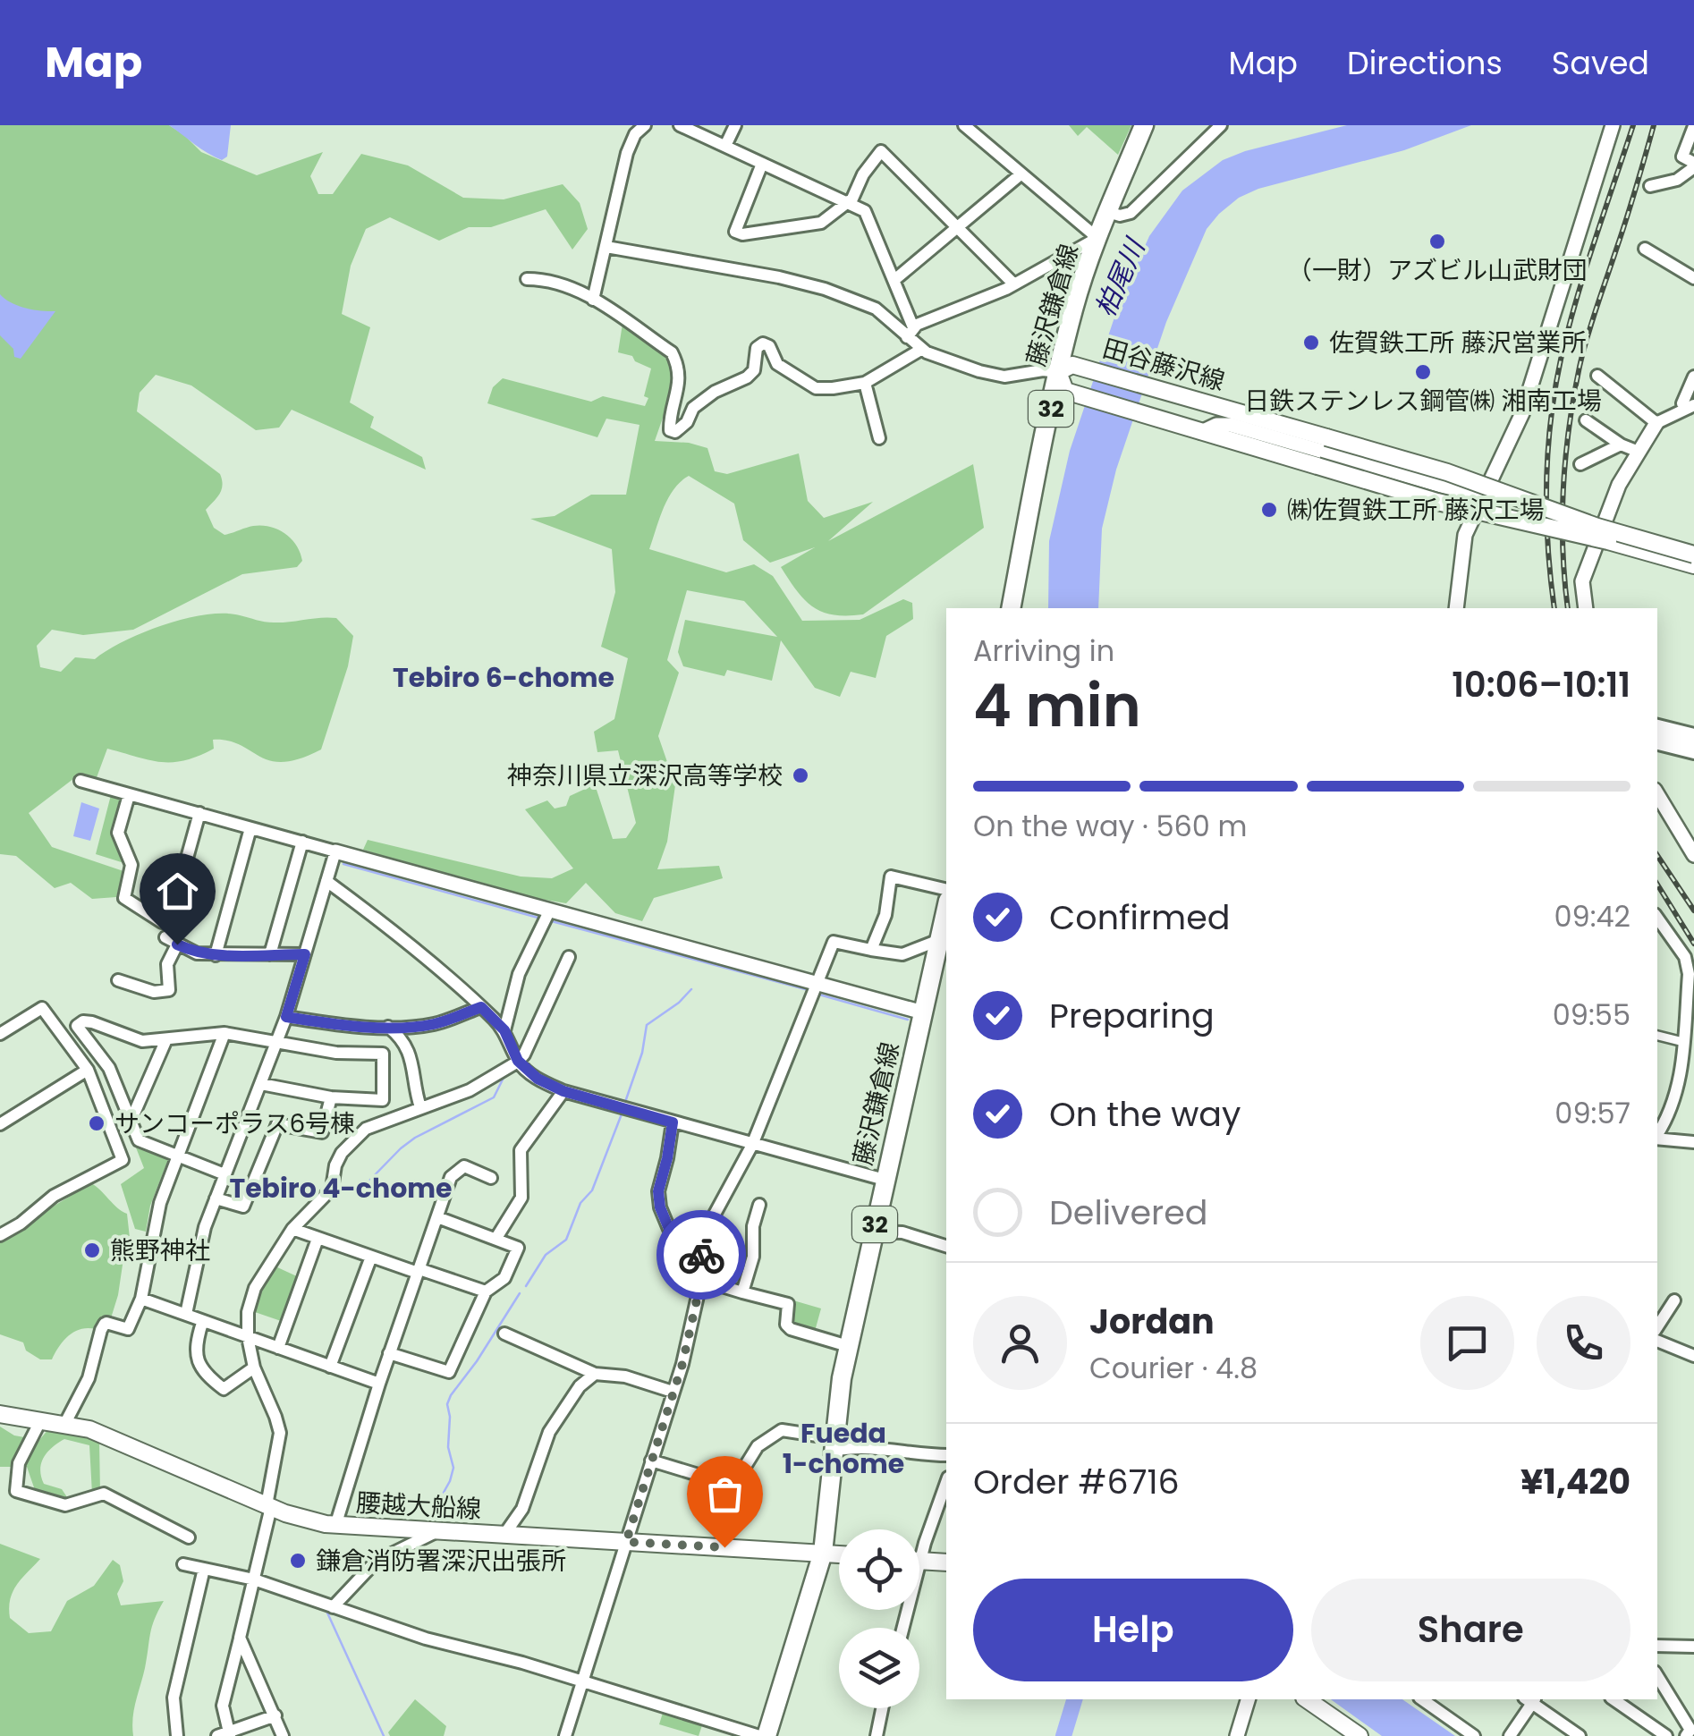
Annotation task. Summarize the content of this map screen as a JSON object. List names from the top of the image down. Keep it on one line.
{"streets":{"main road":["藤沢鎌倉線","田谷藤沢線","32","腰越大船線"]},"crossings":[["藤沢鎌倉線","田谷藤沢線"],["藤沢鎌倉線","腰越大船線"]],"districts":["Tebiro 6-chome","Tebiro 4-chome","Fueda 1-chome"],"water":["柏尾川"],"places":["（一財）アズビル山武財団","佐賀鉄工所 藤沢営業所","日鉄ステンレス鋼管㈱ 湘南工場","㈱佐賀鉄工所 藤沢工場","神奈川県立深沢高等学校","サンコーポラス6号棟","熊野神社","鎌倉消防署深沢出張所"],"page":{"header":"Map","nav":["Map","Directions","Saved"],"heading":["4 min","Arriving in","10:06–10:11"],"panel":["Jordan","Courier · 4.8","Order #6716","¥1,420"],"bar":"On the way · 560 m","list":[["Confirmed","09:42"],["Preparing","09:55"],["On the way","09:57"],"Delivered"],"buttons":["Help","Share"]}}
